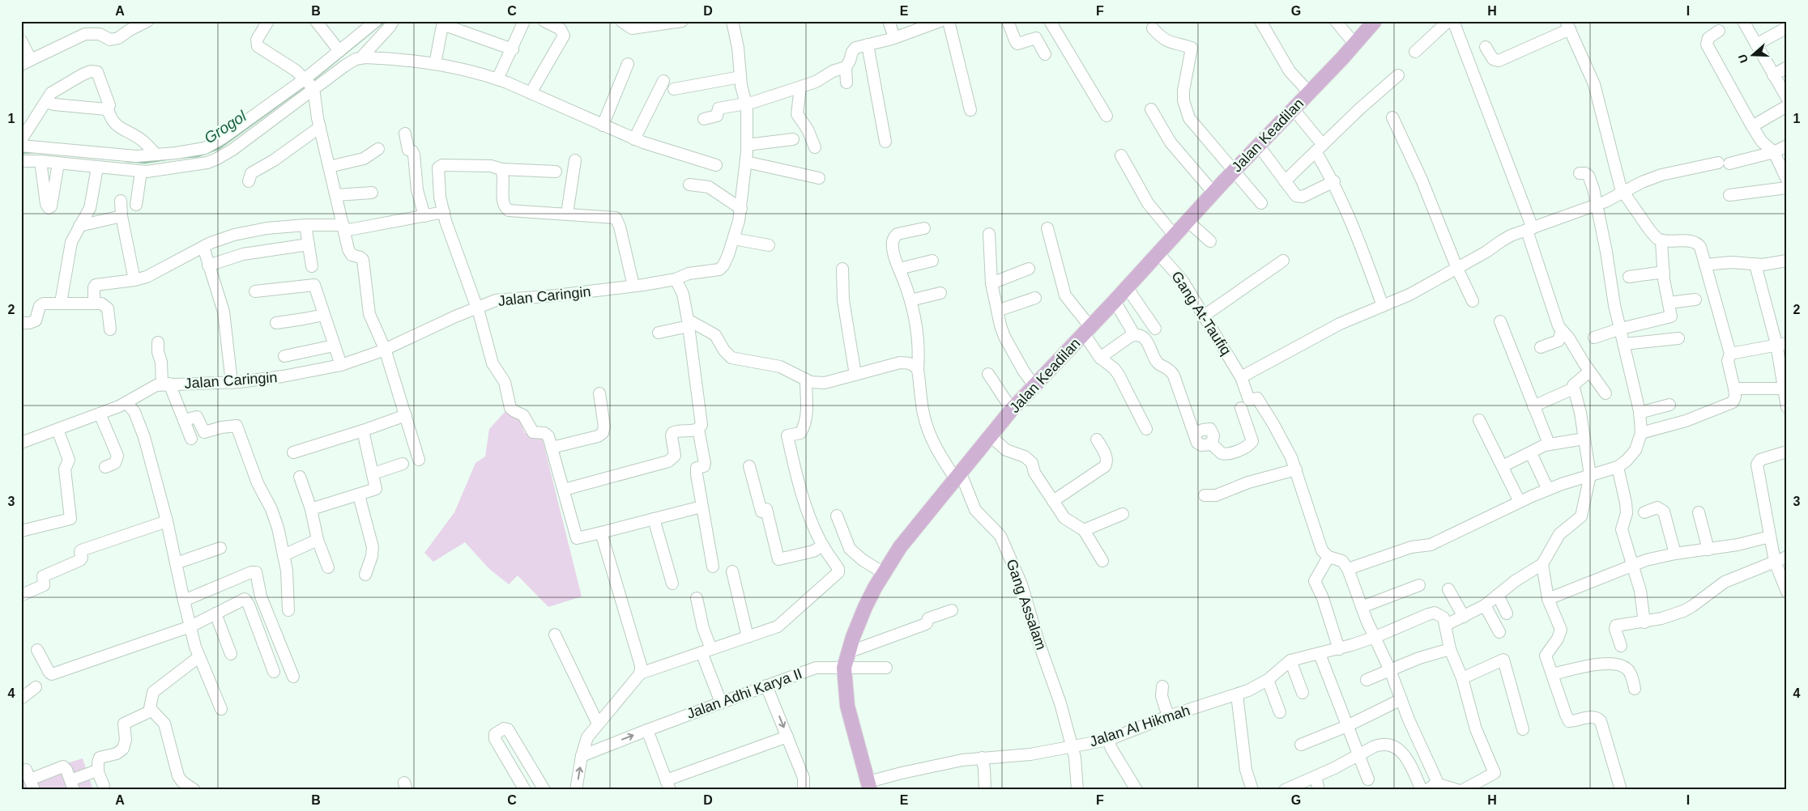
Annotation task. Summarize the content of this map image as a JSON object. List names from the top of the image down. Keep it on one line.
{"streets":{"main road":["Jalan Keadilan"],"street":["Jalan Caringin","Gang At-Taufiq","Gang Assalam","Jalan Adhi Karya II","Jalan Al Hikmah"]},"crossings":[["Jalan Keadilan","Gang At-Taufiq"],["Jalan Keadilan","Gang Assalam"],["Jalan Keadilan","Jalan Adhi Karya II"],["Jalan Keadilan","Jalan Al Hikmah"],["Gang Assalam","Jalan Al Hikmah"]],"water":["Grogol"],"north":"left","grid":{"columns":["A","B","C","D","E","F","G","H","I"],"rows":["1","2","3","4"]}}
